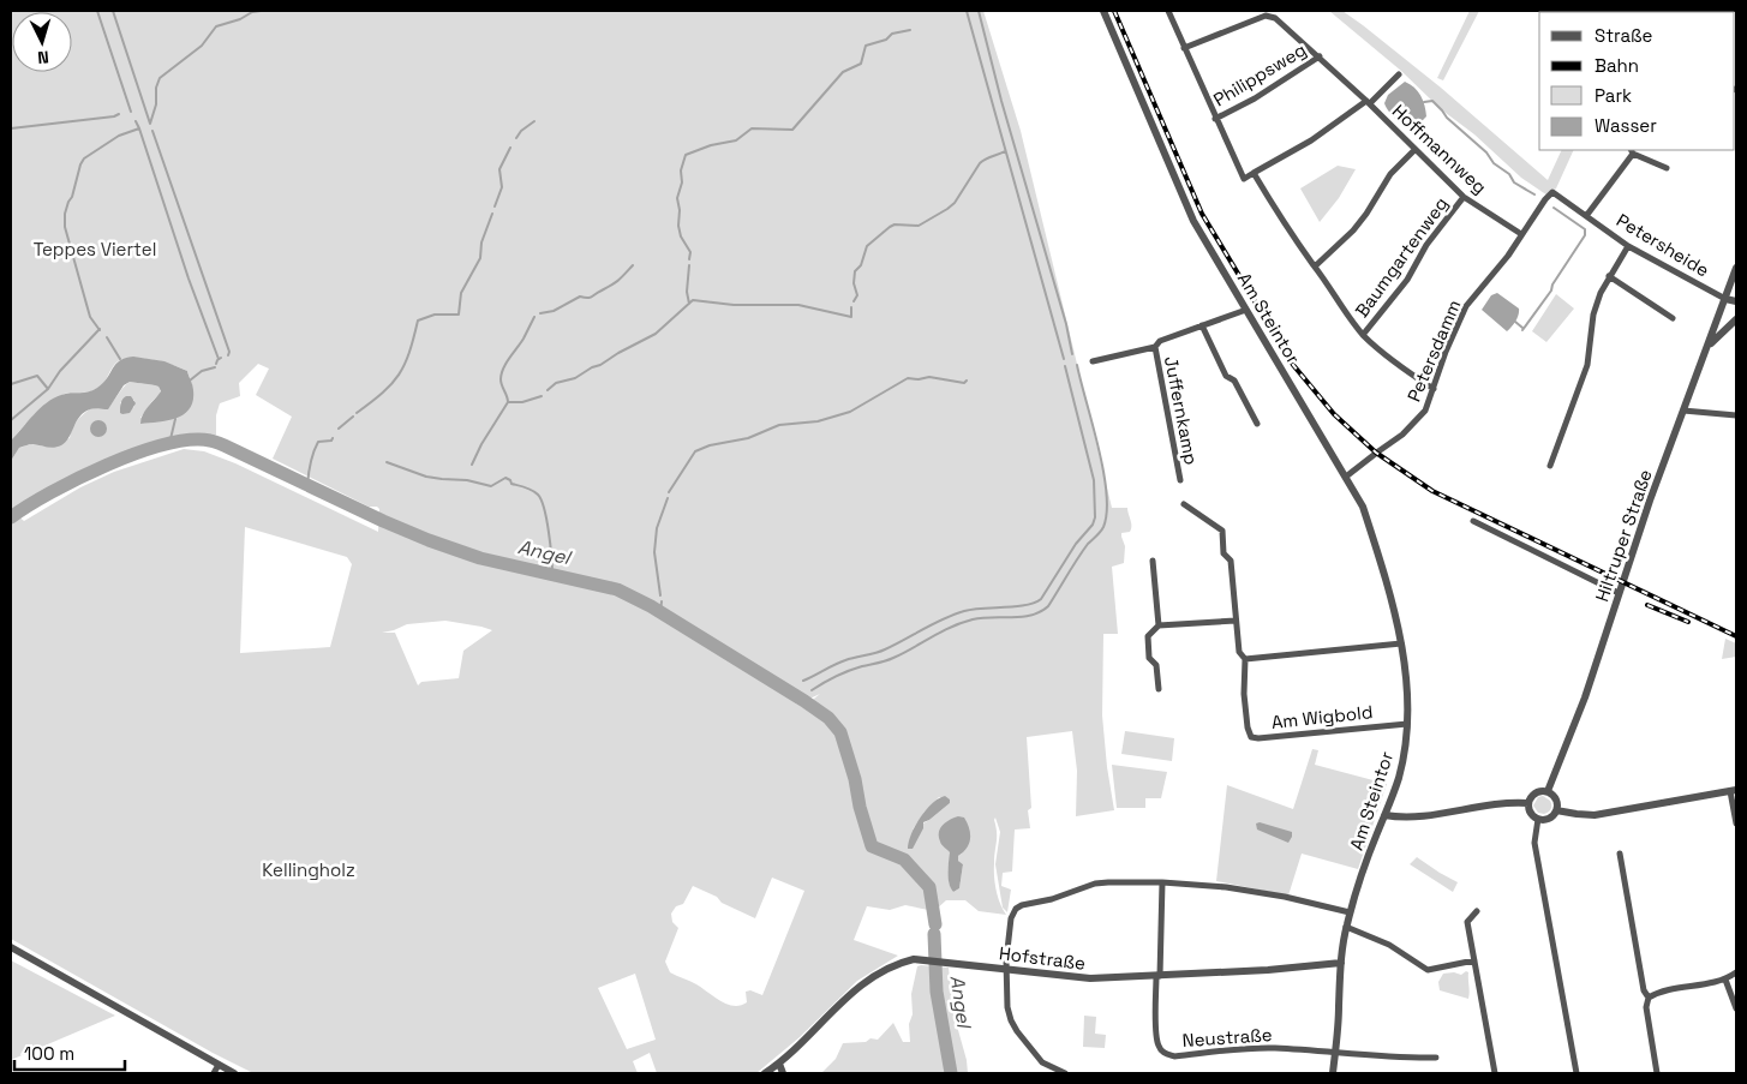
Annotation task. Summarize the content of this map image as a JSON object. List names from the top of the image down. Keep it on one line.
{"streets":{"street":["Philippsweg","Hoffmannweg","Petersheide","Baumgartenweg","Am Steintor","Petersdamm","Juffernkamp","Hiltruper Straße","Am Wigbold","Hofstraße","Neustraße"]},"crossings":[["Philippsweg","Hoffmannweg"],["Hoffmannweg","Baumgartenweg"],["Hoffmannweg","Petersdamm"],["Petersheide","Petersdamm"],["Petersheide","Hiltruper Straße"],["Am Steintor","Petersdamm"],["Am Steintor","Juffernkamp"],["Am Steintor","Am Wigbold"],["Am Steintor","Hofstraße"],["Am Steintor","Neustraße"],["Hofstraße","Neustraße"]],"water":["Angel"],"parks":["Teppes Viertel","Kellingholz"],"legend":["Straße","Bahn","Park","Wasser"],"scale_bar":"100 m","north":"bottom"}
